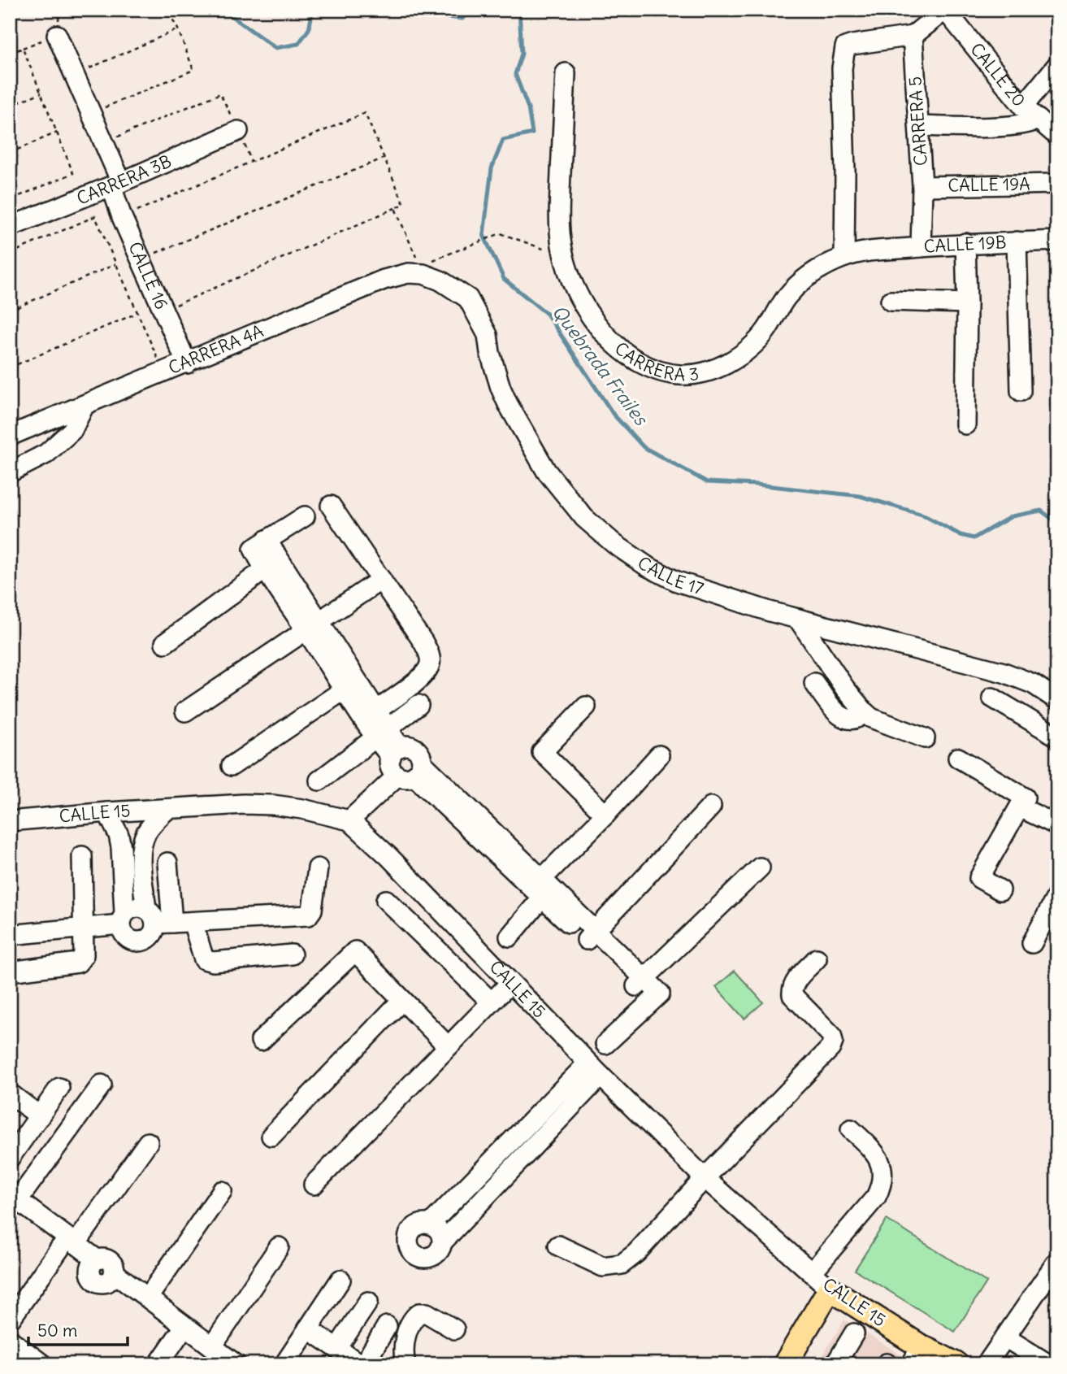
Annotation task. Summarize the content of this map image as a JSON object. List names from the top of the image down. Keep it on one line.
{"streets":{"main road":["CALLE 15"],"street":["CALLE 20","CARRERA 5","CARRERA 3B","CALLE 19A","CALLE 19B","CALLE 16","CARRERA 4A","CARRERA 3","CALLE 17"]},"crossings":[["CARRERA 5","CALLE 19A"],["CARRERA 5","CALLE 19B"],["CARRERA 3B","CALLE 16"],["CALLE 19B","CARRERA 3"],["CALLE 16","CARRERA 4A"],["CARRERA 4A","CALLE 17"]],"water":["Quebrada Frailes"],"scale_bar":"50 m"}
